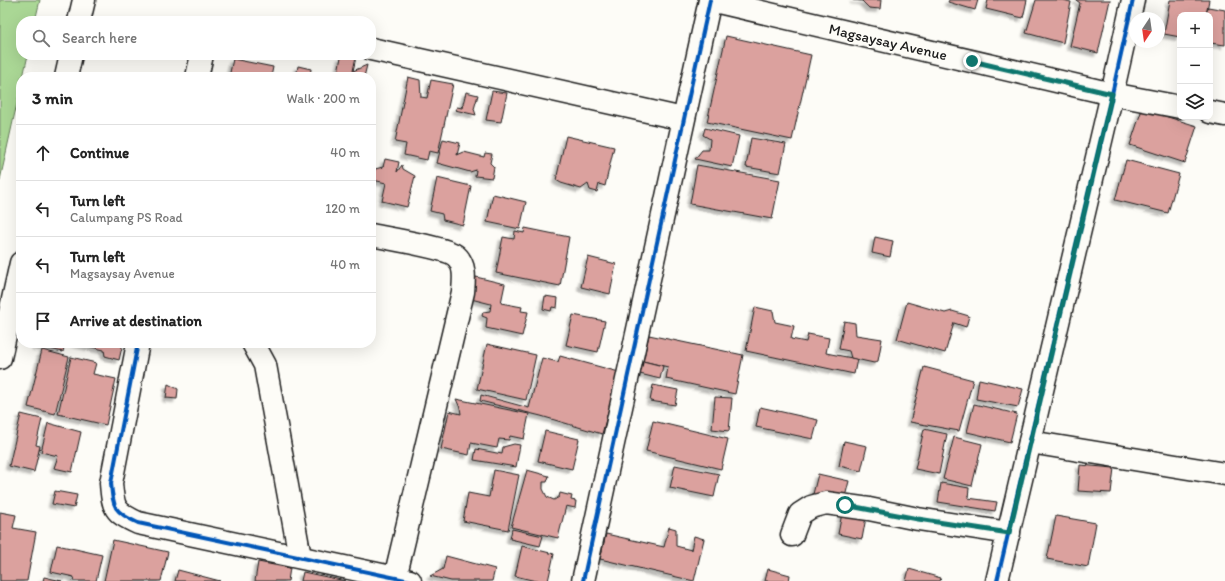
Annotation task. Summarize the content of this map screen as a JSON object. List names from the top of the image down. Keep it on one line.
{"streets":{"street":["Magsaysay Avenue"]},"north":"bottom","page":{"map_buttons":["+","−"],"search":"Search here","heading":["3 min","Walk · 200 m"],"list":[["Continue","40 m"],["Turn left","Calumpang PS Road","120 m"],["Turn left","Magsaysay Avenue","40 m"],"Arrive at destination"]}}
